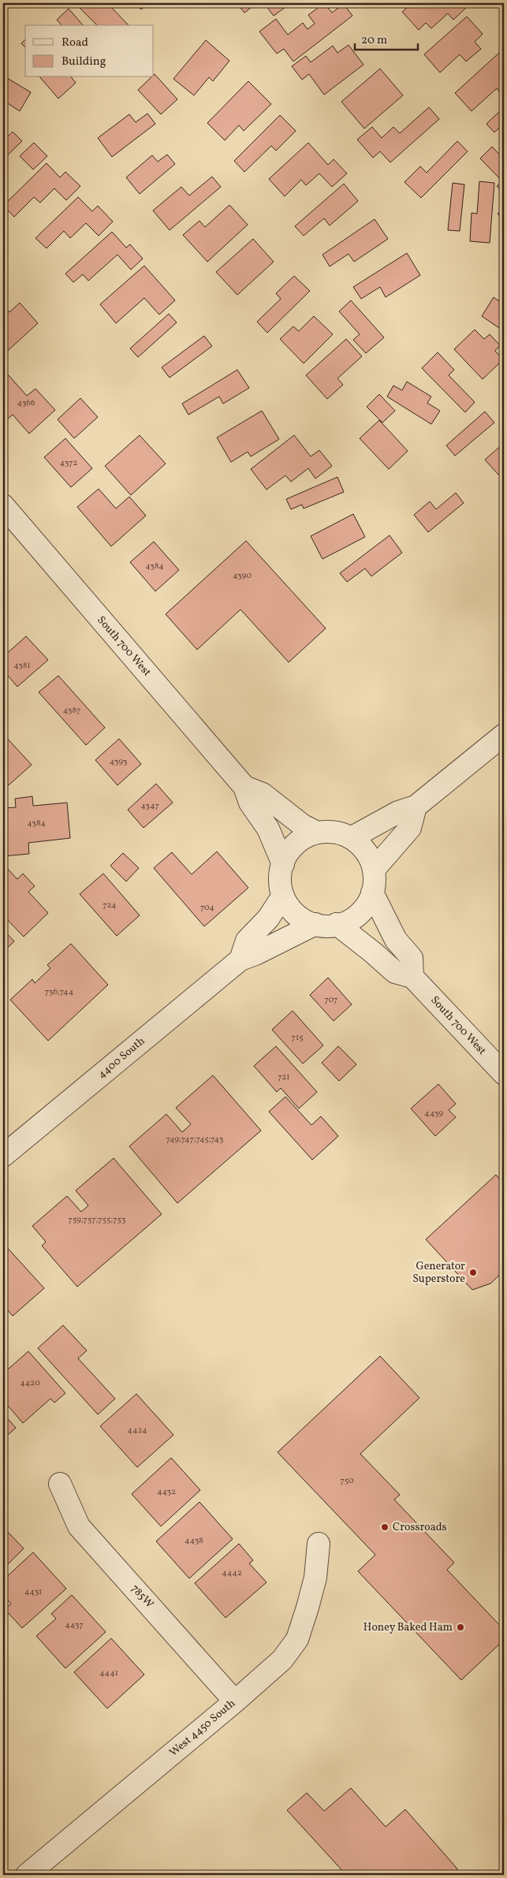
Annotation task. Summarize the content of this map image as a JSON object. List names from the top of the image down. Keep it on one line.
{"streets":{"street":["South 700 West","4400 South","785W","West 4450 South"]},"crossings":[["785W","West 4450 South"]],"places":["Generator Superstore","Crossroads","Honey Baked Ham"],"house_numbers":["4366","4372","4384","4390","4381","4387","4393","4347","4384","724","704","736;744","707","715","721","4439","749;747;745;743","759;757;755;753","4420","4424","750","4432","4438","4442","4431","4437","4441"],"legend":["Road","Building"],"scale_bar":"20 m"}
